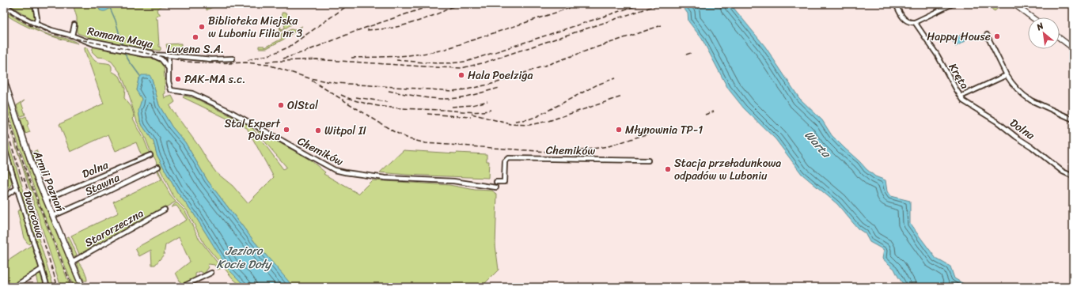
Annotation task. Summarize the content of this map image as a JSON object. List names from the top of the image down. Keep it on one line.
{"streets":{"main road":["Armii Poznań"],"street":["Romana Maya","Kręta","Dolna","Chemików","Stawna","Dworcowa","Starorzeczna"]},"crossings":[["Romana Maya","Chemików"],["Kręta","Dolna"],["Dolna","Armii Poznań"],["Armii Poznań","Stawna"],["Armii Poznań","Starorzeczna"]],"water":["Warta","Jezioro Kocie Doły"],"places":["Biblioteka Miejska w Luboniu Filia nr 3","Happy House","Luvena S.A.","Hala Poelziga","PAK-MA s.c.","OlStal","Stal Expert Polska","Młynownia TP-1","Witpol II","Stacja przeładunkowa odpadów w Luboniu"],"north":"top left"}
